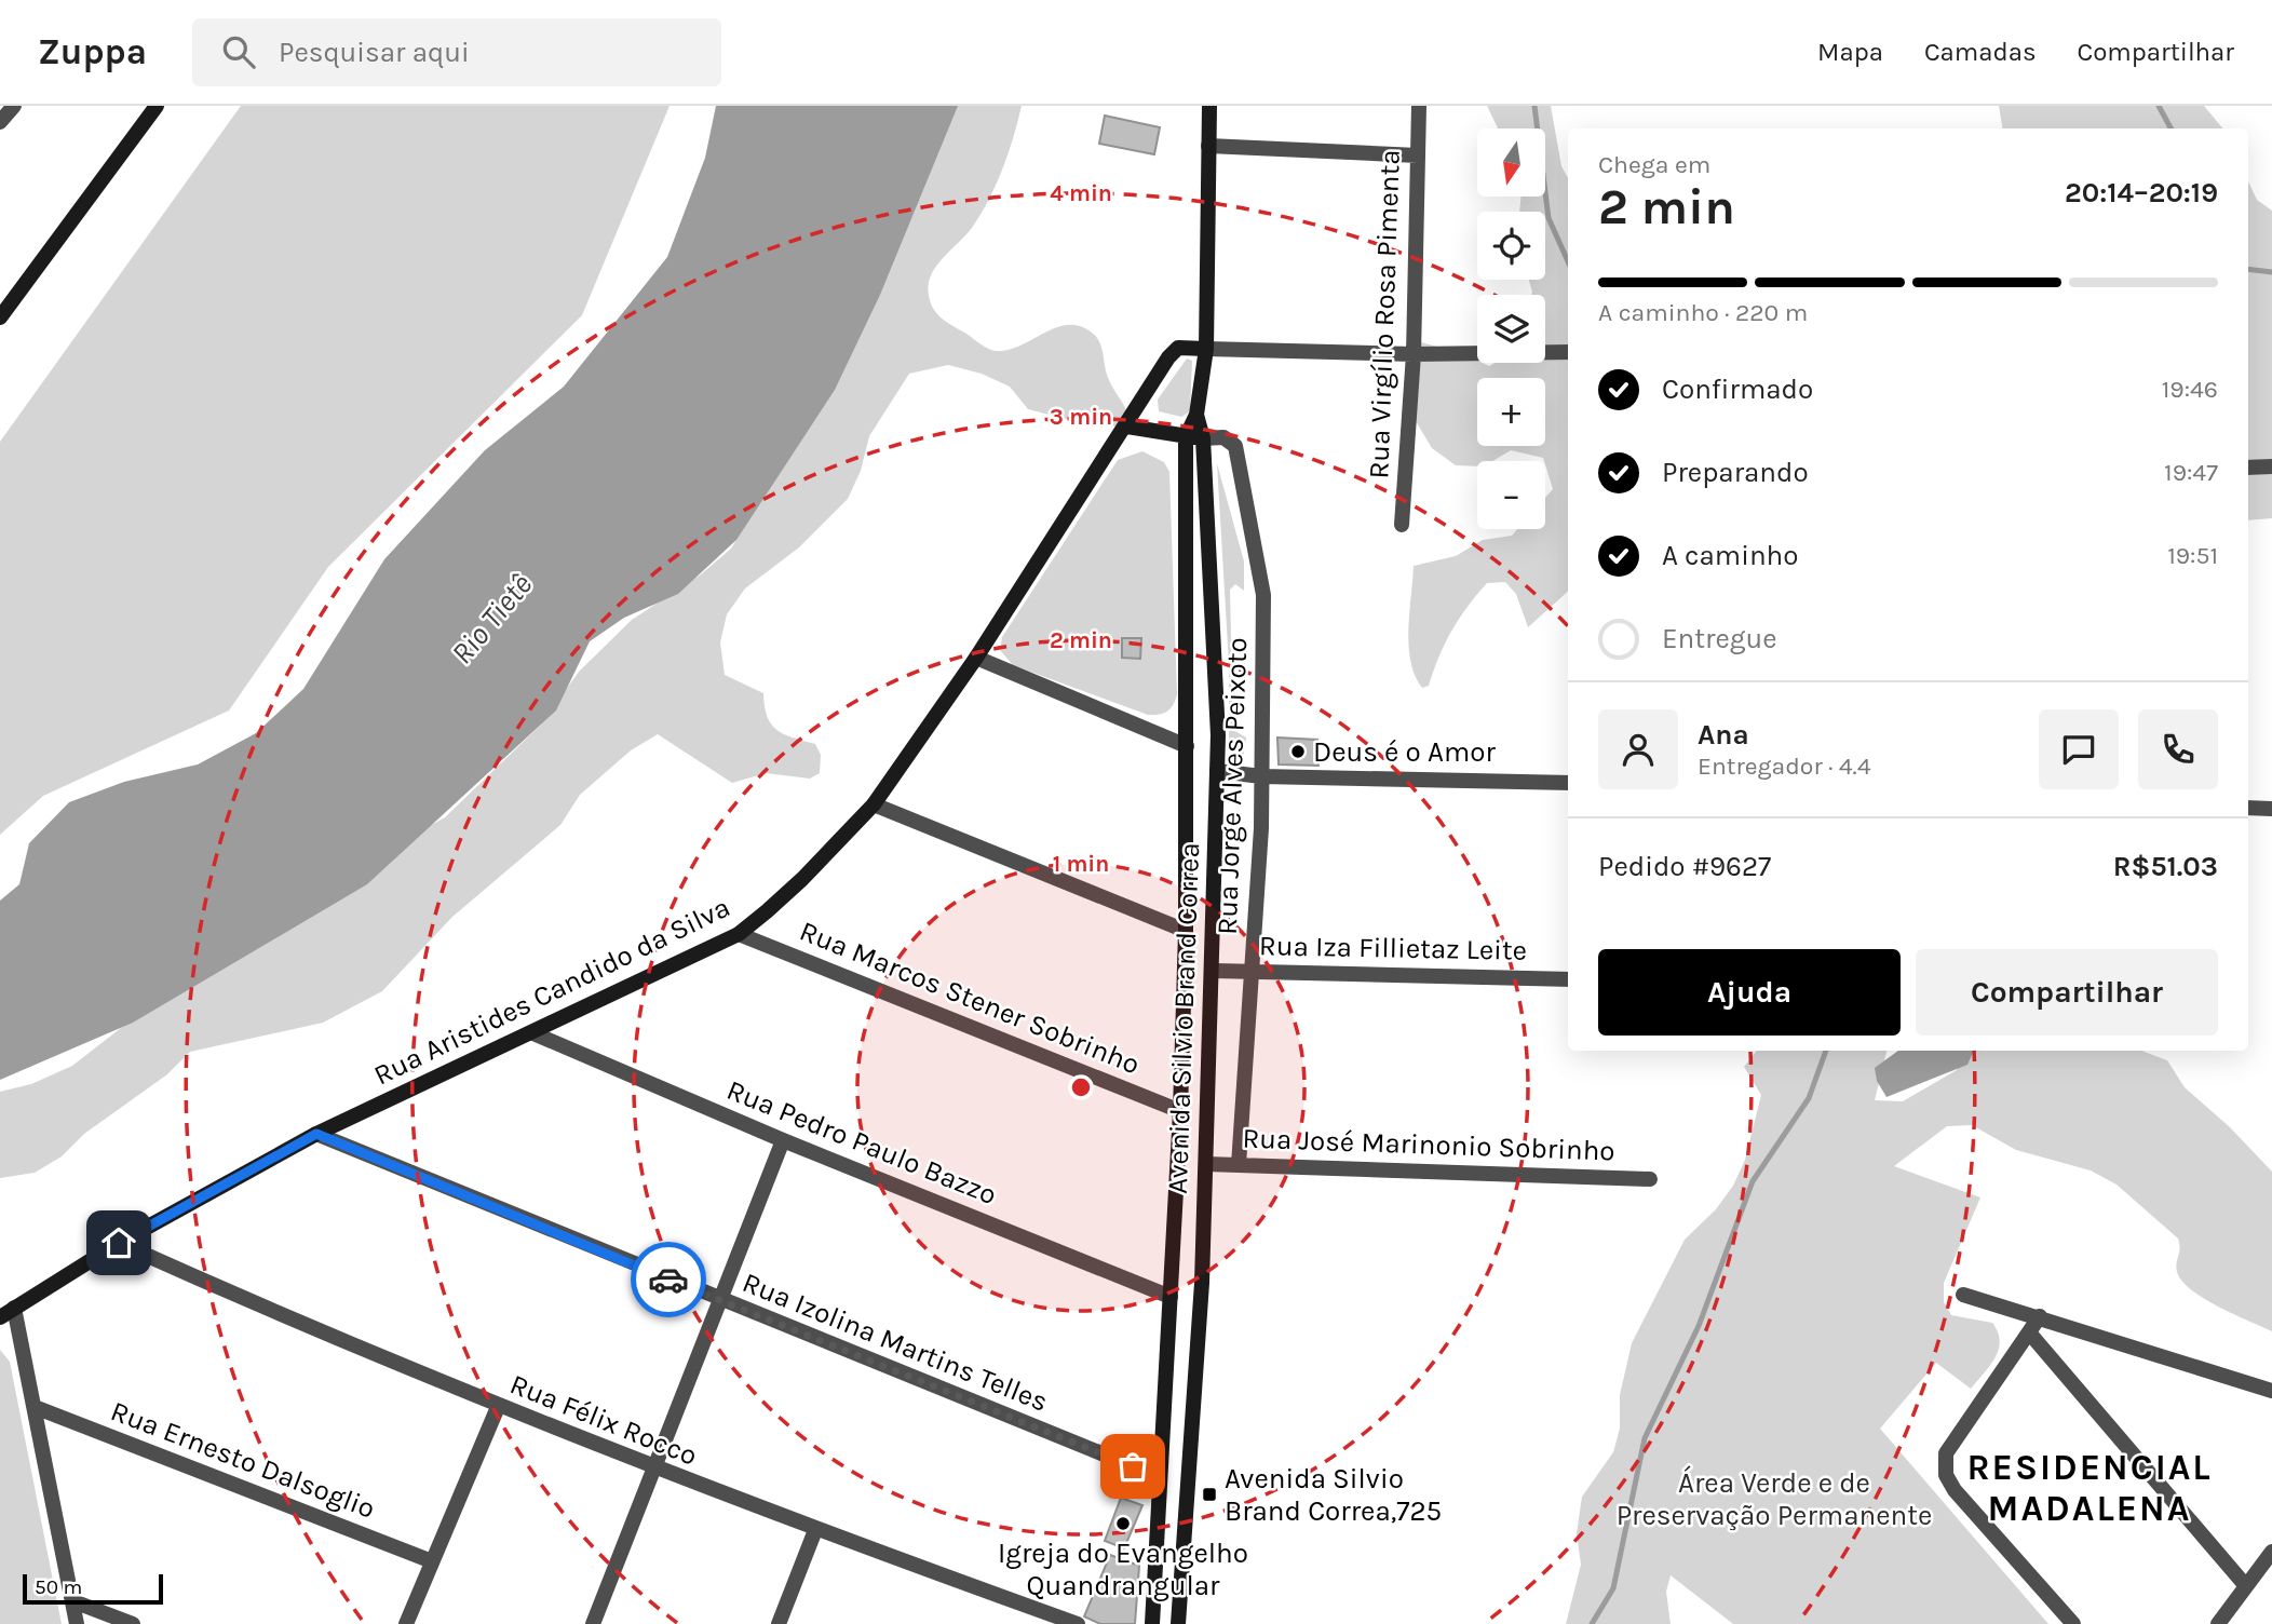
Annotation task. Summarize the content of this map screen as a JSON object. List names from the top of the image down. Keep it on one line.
{"streets":{"main road":["Rua Aristides Candido da Silva","Avenida Silvio Brand Correa"],"street":["Rua Virgílio Rosa Pimenta","Rua Jorge Alves Peixoto","Rua Iza Fillietaz Leite","Rua Marcos Stener Sobrinho","Rua Pedro Paulo Bazzo","Rua José Marinonio Sobrinho","Rua Izolina Martins Telles","Rua Félix Rocco","Rua Ernesto Dalsoglio"]},"crossings":[["Rua Jorge Alves Peixoto","Rua Iza Fillietaz Leite"],["Rua Jorge Alves Peixoto","Avenida Silvio Brand Correa"],["Rua Jorge Alves Peixoto","Rua José Marinonio Sobrinho"],["Rua Iza Fillietaz Leite","Avenida Silvio Brand Correa"],["Rua Aristides Candido da Silva","Rua Marcos Stener Sobrinho"],["Rua Aristides Candido da Silva","Rua Pedro Paulo Bazzo"],["Rua Aristides Candido da Silva","Rua Izolina Martins Telles"],["Rua Aristides Candido da Silva","Rua Félix Rocco"],["Rua Marcos Stener Sobrinho","Avenida Silvio Brand Correa"],["Avenida Silvio Brand Correa","Rua Pedro Paulo Bazzo"],["Avenida Silvio Brand Correa","Rua José Marinonio Sobrinho"],["Avenida Silvio Brand Correa","Rua Izolina Martins Telles"]],"districts":["RESIDENCIAL MADALENA"],"water":["Rio Tietê"],"parks":["Área Verde e de Preservação Permanente"],"places":{"other":["Deus é o Amor","Igreja do Evangelho Quandrangular"],"transit":["Avenida Silvio Brand Correa,725"]},"scale_bar":"50 m","north":"bottom","page":{"header":"Zuppa","search":"Pesquisar aqui","nav":["Mapa","Camadas","Compartilhar"],"map_buttons":["+","−"],"heading":["2 min","Chega em","20:14–20:19"],"panel":["Ana","Entregador · 4.4","Pedido #9627","R$51.03"],"bar":"A caminho · 220 m","list":[["Confirmado","19:46"],["Preparando","19:47"],["A caminho","19:51"],"Entregue"],"buttons":["Ajuda","Compartilhar"],"scale":"50 m"},"rings":["4 min","3 min","2 min","1 min"]}
